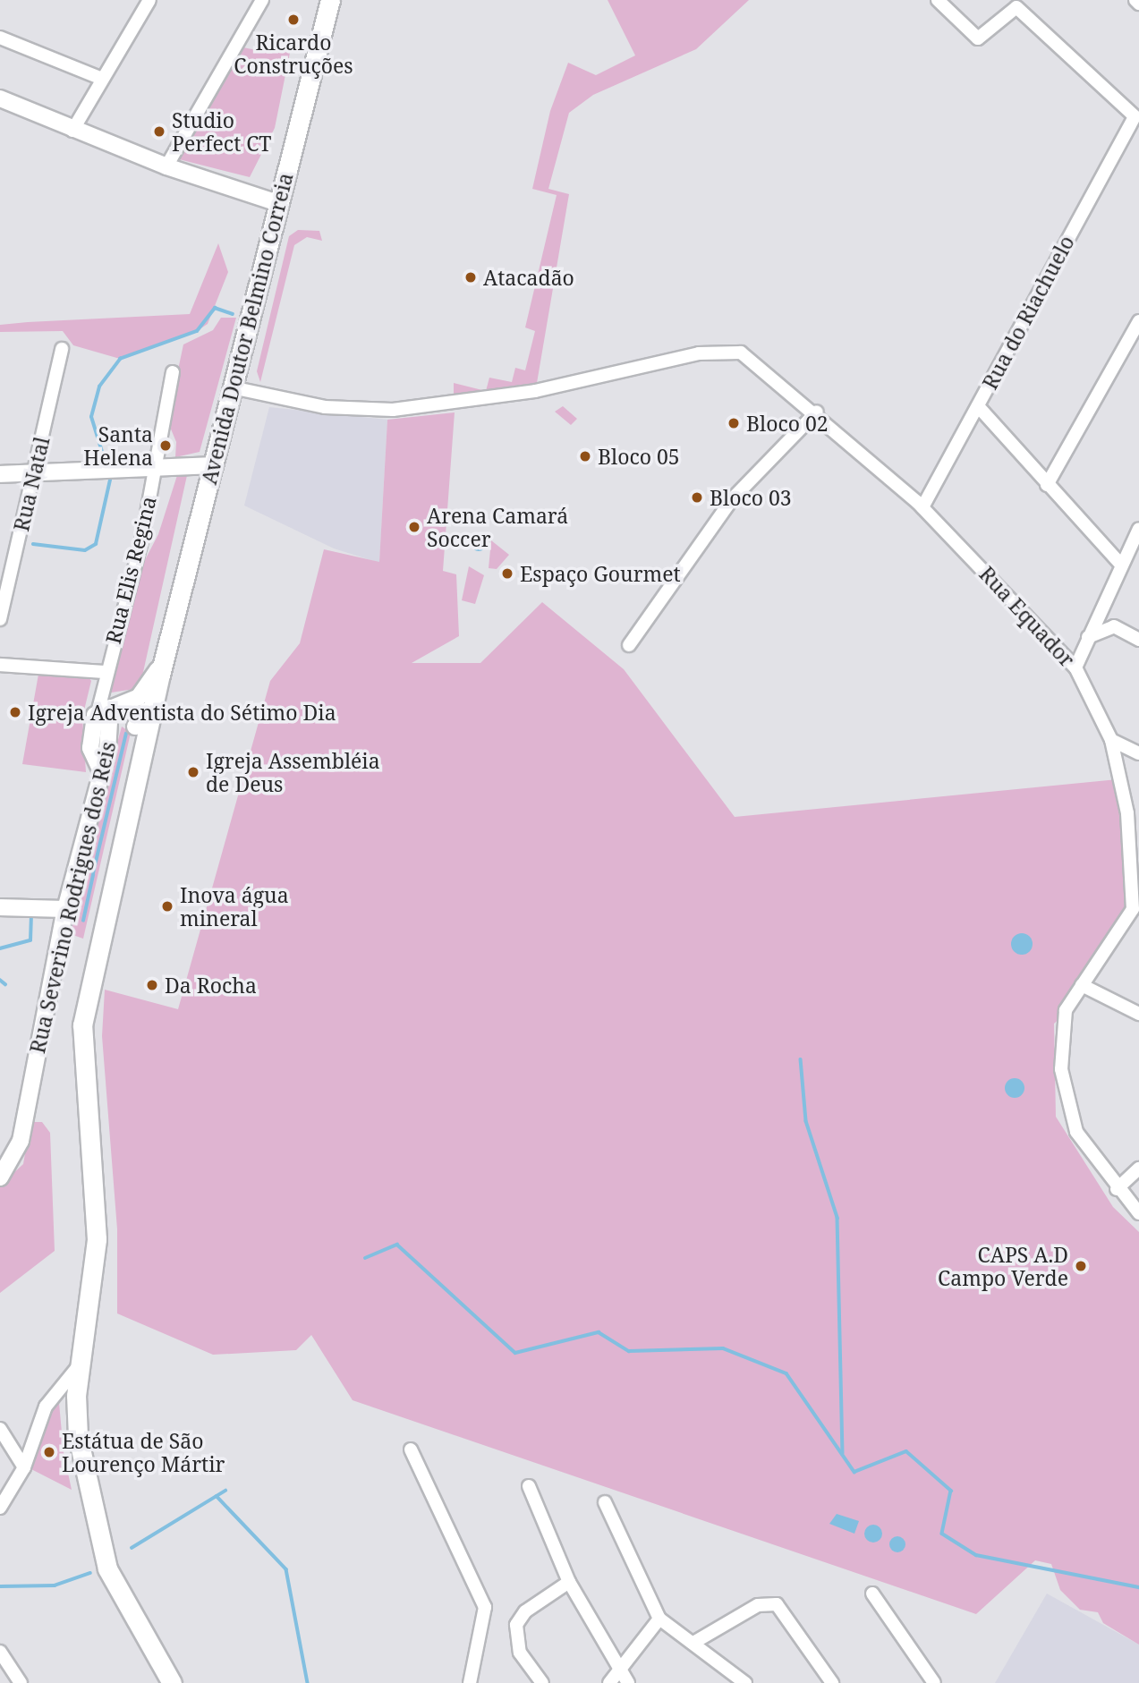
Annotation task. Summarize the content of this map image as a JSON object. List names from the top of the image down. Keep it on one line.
{"streets":{"main road":["Avenida Doutor Belmino Correia"],"street":["Rua do Riachuelo","Rua Natal","Rua Elis Regina","Rua Equador","Rua Severino Rodrigues dos Reis"]},"crossings":[["Rua do Riachuelo","Rua Equador"],["Avenida Doutor Belmino Correia","Rua Equador"],["Avenida Doutor Belmino Correia","Rua Severino Rodrigues dos Reis"],["Rua Elis Regina","Rua Severino Rodrigues dos Reis"]],"places":["Ricardo Construções","Studio Perfect CT","Atacadão","Bloco 02","Santa Helena","Bloco 05","Bloco 03","Arena Camará Soccer","Espaço Gourmet","Igreja Adventista do Sétimo Dia","Igreja Assembléia de Deus","Inova água mineral","Da Rocha","CAPS A.D Campo Verde","Estátua de São Lourenço Mártir"]}
